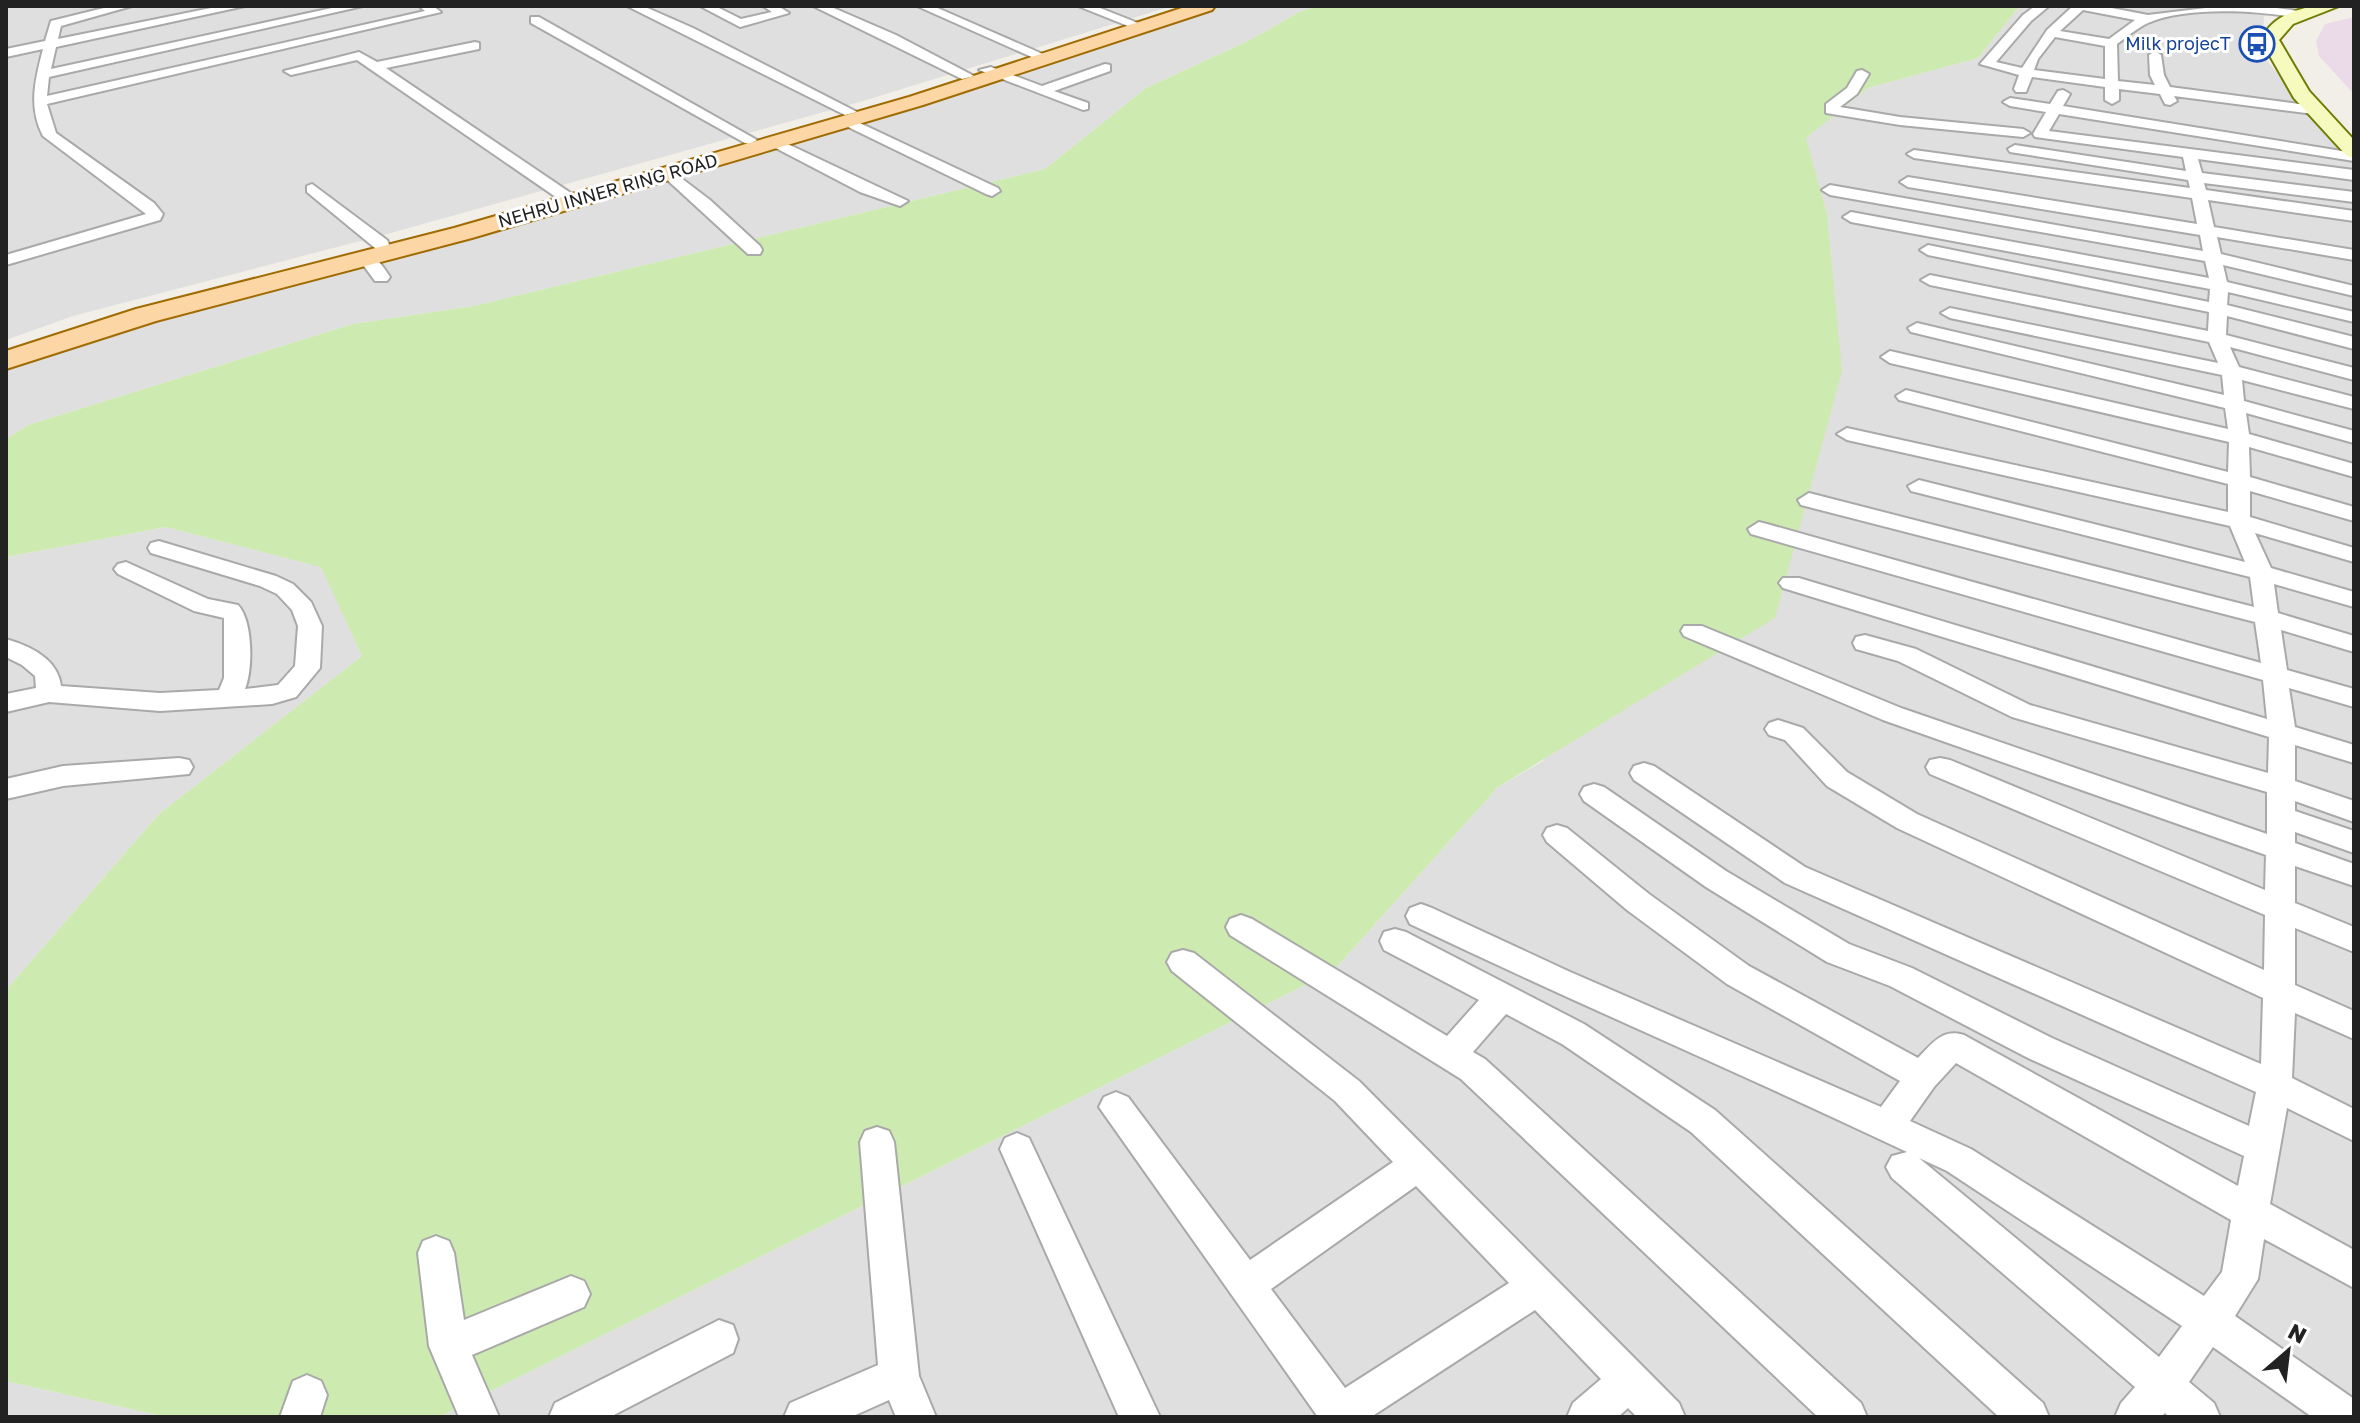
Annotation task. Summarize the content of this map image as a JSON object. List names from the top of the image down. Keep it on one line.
{"streets":{"main road":["NEHRU INNER RING ROAD"]},"places":{"bus stop":["Milk projecT"]},"north":"top right"}
